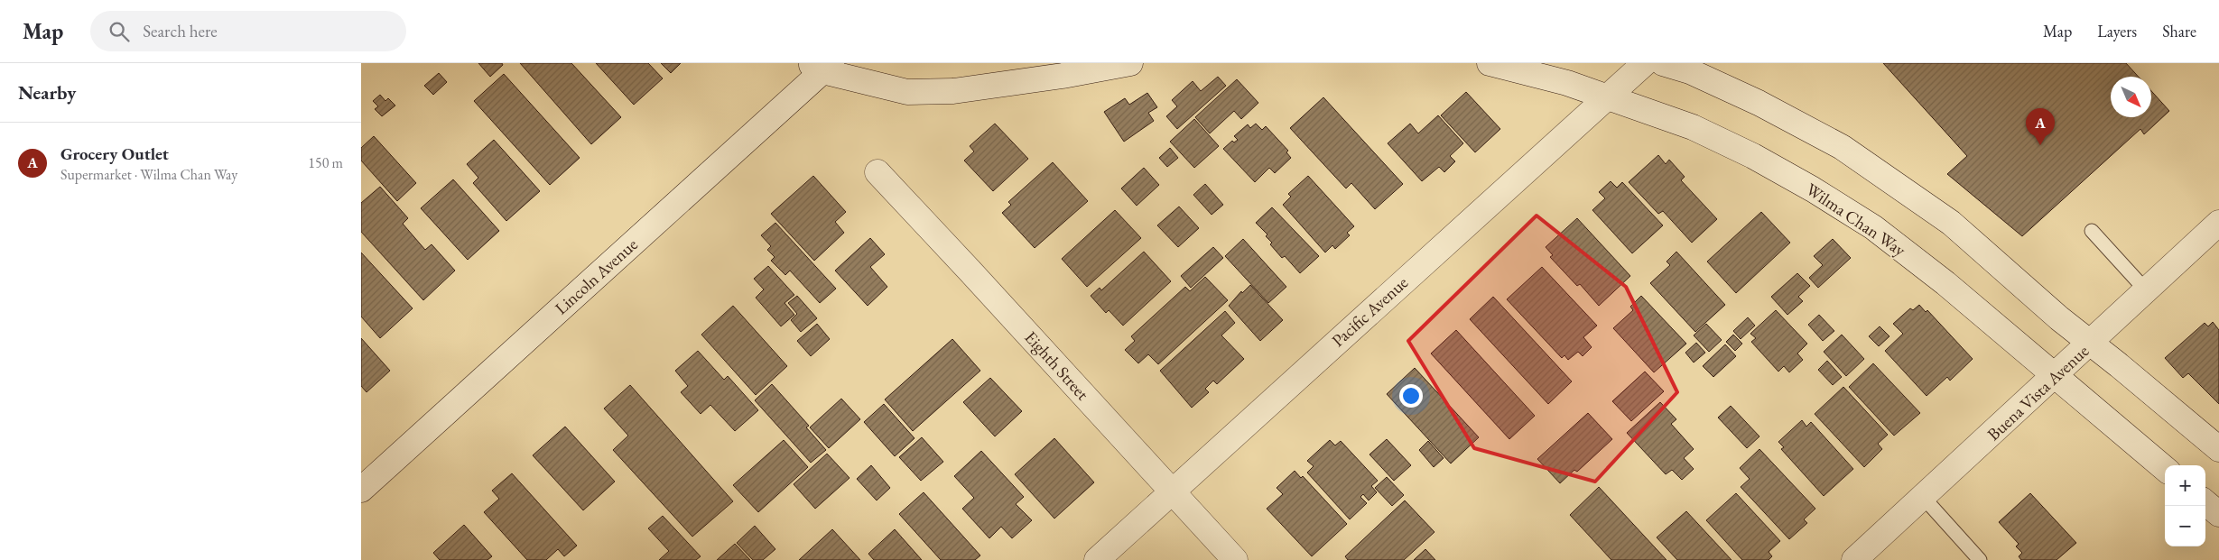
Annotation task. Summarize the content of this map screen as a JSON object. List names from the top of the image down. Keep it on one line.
{"streets":{"main road":["Wilma Chan Way","Lincoln Avenue","Pacific Avenue","Eighth Street","Buena Vista Avenue"]},"crossings":[["Wilma Chan Way","Pacific Avenue"],["Wilma Chan Way","Buena Vista Avenue"],["Pacific Avenue","Eighth Street"]],"north":"bottom right","page":{"header":"Map","search":"Search here","nav":["Map","Layers","Share"],"heading":"Nearby","pins":"A","list":[{"mark":"A","name":"Grocery Outlet","note":"Supermarket · Wilma Chan Way","value":"150 m"}],"map_buttons":["+","−"]}}
